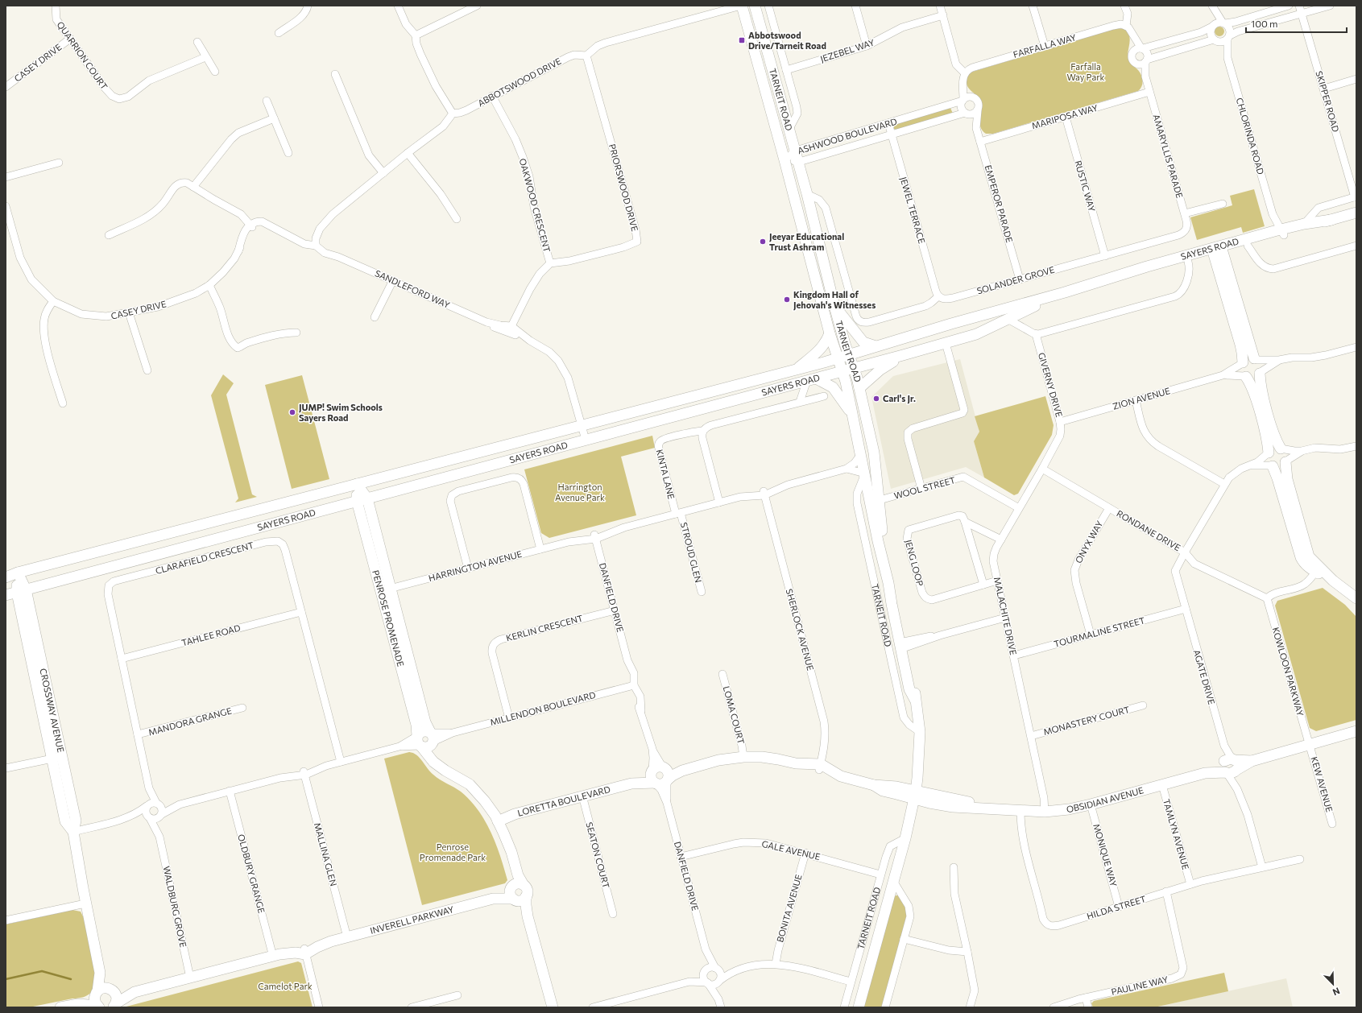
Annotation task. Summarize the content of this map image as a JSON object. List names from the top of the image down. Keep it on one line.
{"streets":{"main road":["TARNEIT ROAD","SAYERS ROAD","PENROSE PROMENADE","CROSSWAY AVENUE","OBSIDIAN AVENUE","LORETTA BOULEVARD","INVERELL PARKWAY"],"street":["FARFALLA WAY","JEZEBEL WAY","QUARRION COURT","CASEY DRIVE","ABBOTSWOOD DRIVE","SKIPPER ROAD","MARIPOSA WAY","ASHWOOD BOULEVARD","CHLORINDA ROAD","AMARYLLIS PARADE","RUSTIC WAY","PRIORSWOOD DRIVE","EMPEROR PARADE","OAKWOOD CRESCENT","JEWEL TERRACE","SOLANDER GROVE","SANDLEFORD WAY","GIVERNY DRIVE","ZION AVENUE","KINTA LANE","WOOL STREET","RONDANE DRIVE","ONYX WAY","STROUD GLEN","CLARAFIELD CRESCENT","JENG LOOP","HARRINGTON AVENUE","DANFIELD DRIVE","MALACHITE DRIVE","KERLIN CRESCENT","SHERLOCK AVENUE","TOURMALINE STREET","TAHLEE ROAD","KOWLOON PARKWAY","AGATE DRIVE","MILLENDON BOULEVARD","LOMA COURT","MONASTERY COURT","MANDORA GRANGE","KEW AVENUE","TAMLYN AVENUE","GALE AVENUE","MALLINA GLEN","SEATON COURT","MONIQUE WAY","OLDBURY GRANGE","WALDBURG GROVE","HILDA STREET","BONITA AVENUE","PAULINE WAY"]},"crossings":[["QUARRION COURT","CASEY DRIVE"],["CASEY DRIVE","SANDLEFORD WAY"],["ABBOTSWOOD DRIVE","PRIORSWOOD DRIVE"],["ABBOTSWOOD DRIVE","OAKWOOD CRESCENT"],["TARNEIT ROAD","ASHWOOD BOULEVARD"],["TARNEIT ROAD","SAYERS ROAD"],["TARNEIT ROAD","WOOL STREET"],["TARNEIT ROAD","HARRINGTON AVENUE"],["TARNEIT ROAD","OBSIDIAN AVENUE"],["TARNEIT ROAD","GALE AVENUE"],["MARIPOSA WAY","AMARYLLIS PARADE"],["MARIPOSA WAY","RUSTIC WAY"],["MARIPOSA WAY","EMPEROR PARADE"],["ASHWOOD BOULEVARD","EMPEROR PARADE"],["ASHWOOD BOULEVARD","JEWEL TERRACE"],["CHLORINDA ROAD","SAYERS ROAD"],["AMARYLLIS PARADE","SOLANDER GROVE"],["RUSTIC WAY","SOLANDER GROVE"],["PRIORSWOOD DRIVE","OAKWOOD CRESCENT"],["EMPEROR PARADE","SOLANDER GROVE"],["JEWEL TERRACE","SOLANDER GROVE"],["SAYERS ROAD","SANDLEFORD WAY"],["SAYERS ROAD","GIVERNY DRIVE"],["SAYERS ROAD","PENROSE PROMENADE"],["SAYERS ROAD","CROSSWAY AVENUE"],["GIVERNY DRIVE","ZION AVENUE"],["GIVERNY DRIVE","MALACHITE DRIVE"],["KINTA LANE","STROUD GLEN"],["KINTA LANE","HARRINGTON AVENUE"],["WOOL STREET","MALACHITE DRIVE"],["RONDANE DRIVE","ONYX WAY"],["RONDANE DRIVE","MALACHITE DRIVE"],["RONDANE DRIVE","KOWLOON PARKWAY"],["RONDANE DRIVE","AGATE DRIVE"],["ONYX WAY","TOURMALINE STREET"],["STROUD GLEN","HARRINGTON AVENUE"],["CLARAFIELD CRESCENT","TAHLEE ROAD"],["CLARAFIELD CRESCENT","MANDORA GRANGE"],["CLARAFIELD CRESCENT","WALDBURG GROVE"],["JENG LOOP","MALACHITE DRIVE"],["HARRINGTON AVENUE","DANFIELD DRIVE"],["HARRINGTON AVENUE","PENROSE PROMENADE"],["HARRINGTON AVENUE","SHERLOCK AVENUE"],["DANFIELD DRIVE","KERLIN CRESCENT"],["DANFIELD DRIVE","MILLENDON BOULEVARD"],["DANFIELD DRIVE","LORETTA BOULEVARD"],["DANFIELD DRIVE","GALE AVENUE"],["MALACHITE DRIVE","TOURMALINE STREET"],["MALACHITE DRIVE","MONASTERY COURT"],["MALACHITE DRIVE","OBSIDIAN AVENUE"],["PENROSE PROMENADE","MILLENDON BOULEVARD"],["PENROSE PROMENADE","LORETTA BOULEVARD"],["PENROSE PROMENADE","INVERELL PARKWAY"],["KERLIN CRESCENT","MILLENDON BOULEVARD"],["TOURMALINE STREET","AGATE DRIVE"],["KOWLOON PARKWAY","KEW AVENUE"],["AGATE DRIVE","OBSIDIAN AVENUE"],["AGATE DRIVE","HILDA STREET"],["OBSIDIAN AVENUE","TAMLYN AVENUE"],["OBSIDIAN AVENUE","MONIQUE WAY"],["OBSIDIAN AVENUE","HILDA STREET"],["LORETTA BOULEVARD","SEATON COURT"],["TAMLYN AVENUE","HILDA STREET"],["GALE AVENUE","BONITA AVENUE"],["MALLINA GLEN","INVERELL PARKWAY"],["MONIQUE WAY","HILDA STREET"],["HILDA STREET","PAULINE WAY"]],"parks":["Farfalla Way Park","Harrington Avenue Park","Penrose Promenade Park","Camelot Park"],"places":{"transit":["Abbotswood Drive/Tarneit Road"],"other":["Jeeyar Educational Trust Ashram","Kingdom Hall of Jehovah's Witnesses","Carl's Jr.","JUMP! Swim Schools Sayers Road"]},"scale_bar":"100 m","north":"bottom right"}
